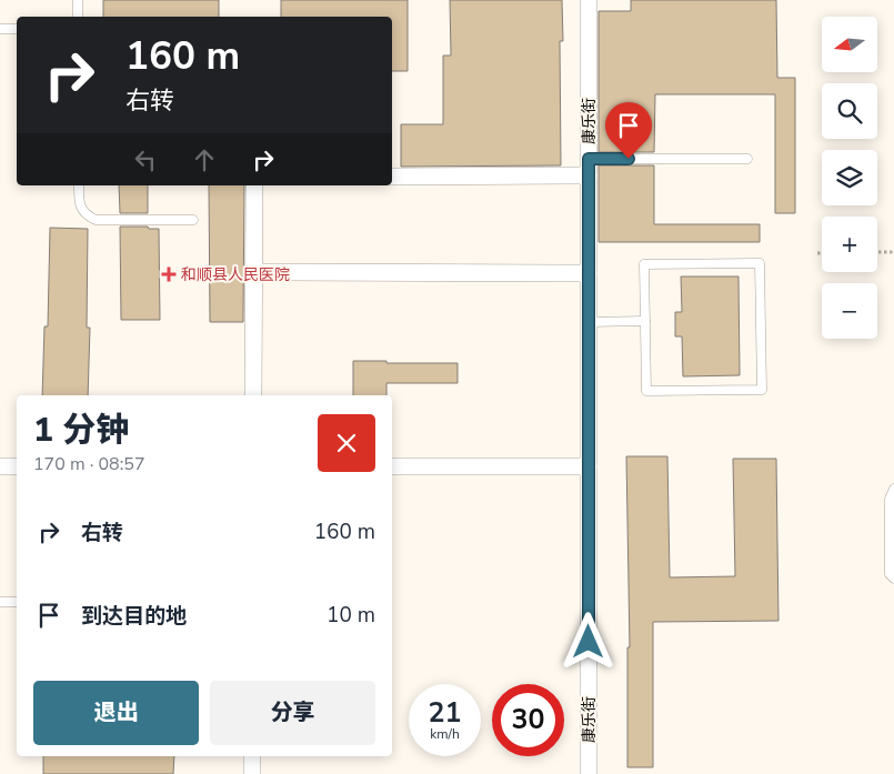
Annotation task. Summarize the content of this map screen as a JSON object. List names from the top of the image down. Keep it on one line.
{"streets":{"street":["康乐街"]},"places":{"health":["和顺县人民医院"]},"north":"left","page":{"map_buttons":["+","−"],"turn":["160 m","右转"],"heading":["1 分钟","170 m · 08:57"],"list":[{"name":"右转","value":"160 m"},{"name":"到达目的地","value":"10 m"}],"buttons":["退出","分享"],"speed":"21 km/h","limit":"30"}}
